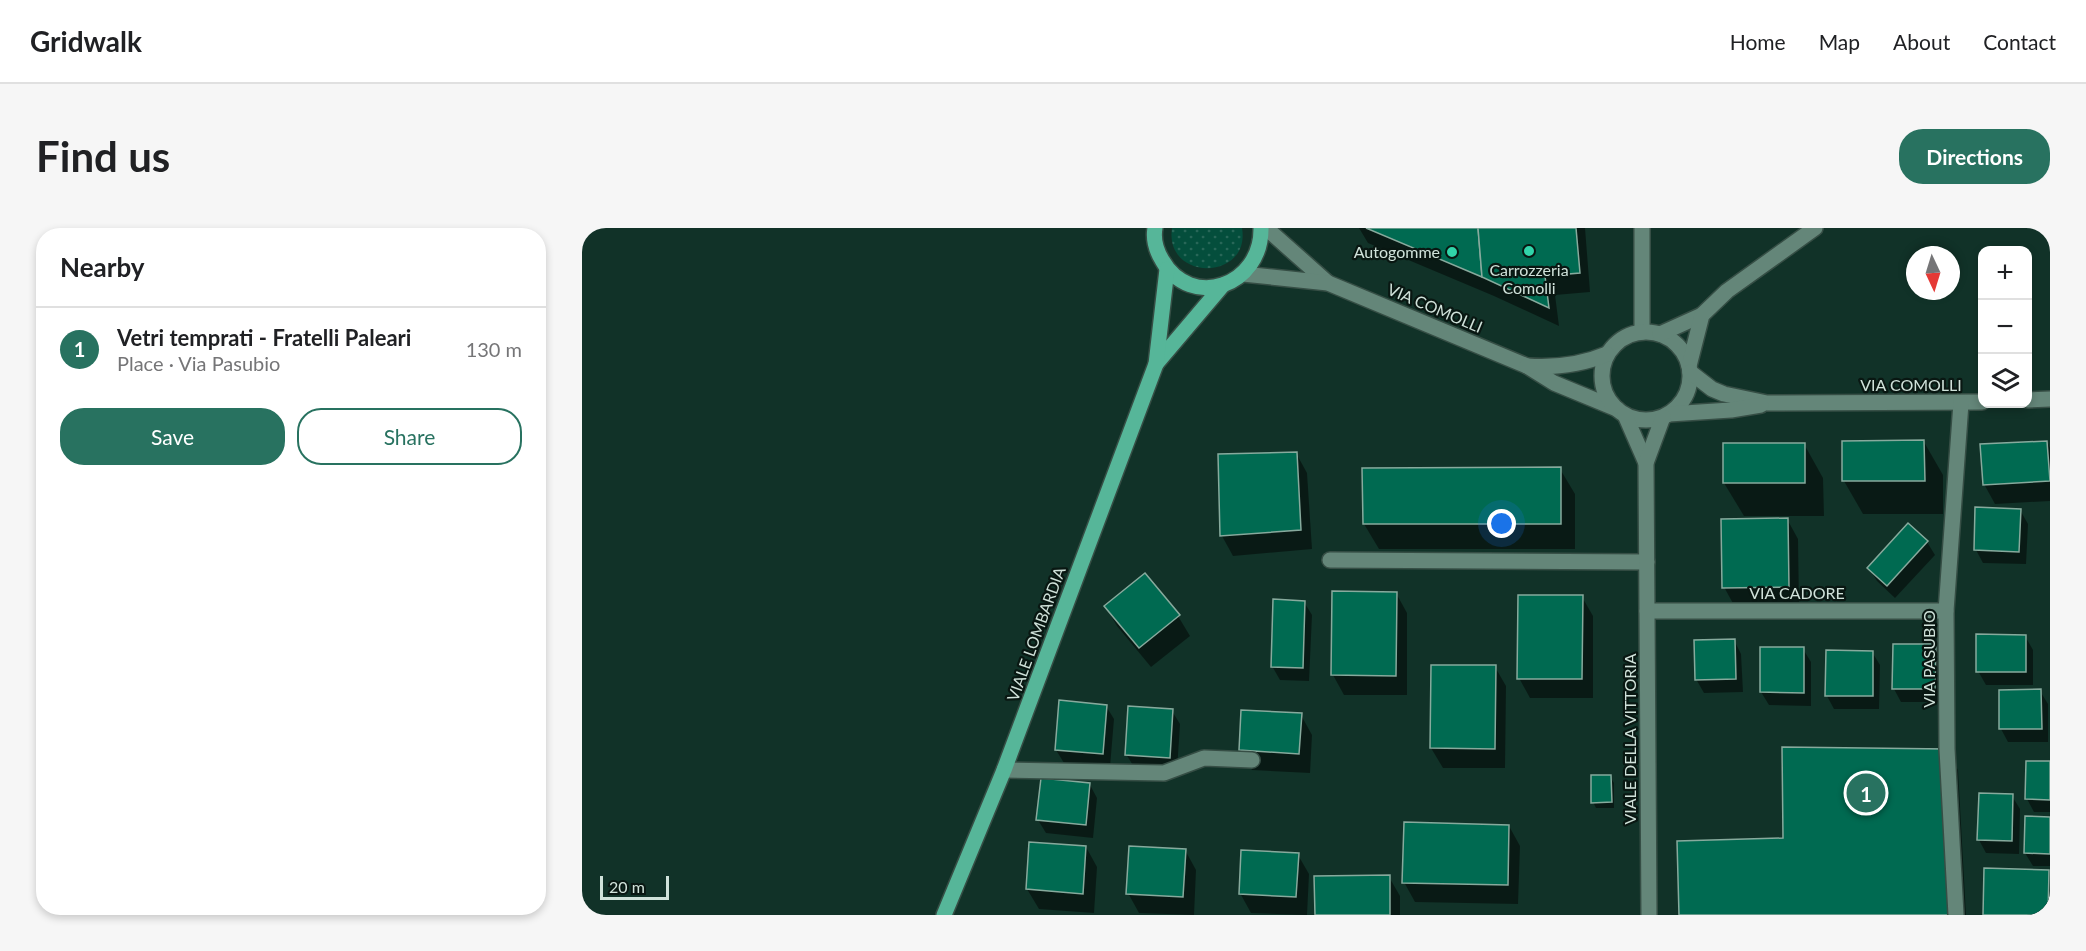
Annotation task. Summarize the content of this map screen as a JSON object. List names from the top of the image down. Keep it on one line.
{"streets":{"main road":["VIALE LOMBARDIA"],"street":["VIA COMOLLI","VIA CADORE","VIA PASUBIO","VIALE DELLA VITTORIA"]},"crossings":[["VIA COMOLLI","VIA PASUBIO"],["VIA COMOLLI","VIALE DELLA VITTORIA"],["VIA CADORE","VIA PASUBIO"],["VIA CADORE","VIALE DELLA VITTORIA"]],"places":["Carrozzeria Comolli","Autogomme"],"scale_bar":"20 m","north":"bottom","page":{"header":"Gridwalk","nav":["Home","Map","About","Contact"],"buttons":["Directions",["Save","Share"]],"title":"Find us","heading":"Nearby","map_buttons":["+","−"],"list":[{"mark":"1","name":"Vetri temprati - Fratelli Paleari","note":"Place · Via Pasubio","value":"130 m"}],"pins":"1","scale":"20 m"}}
